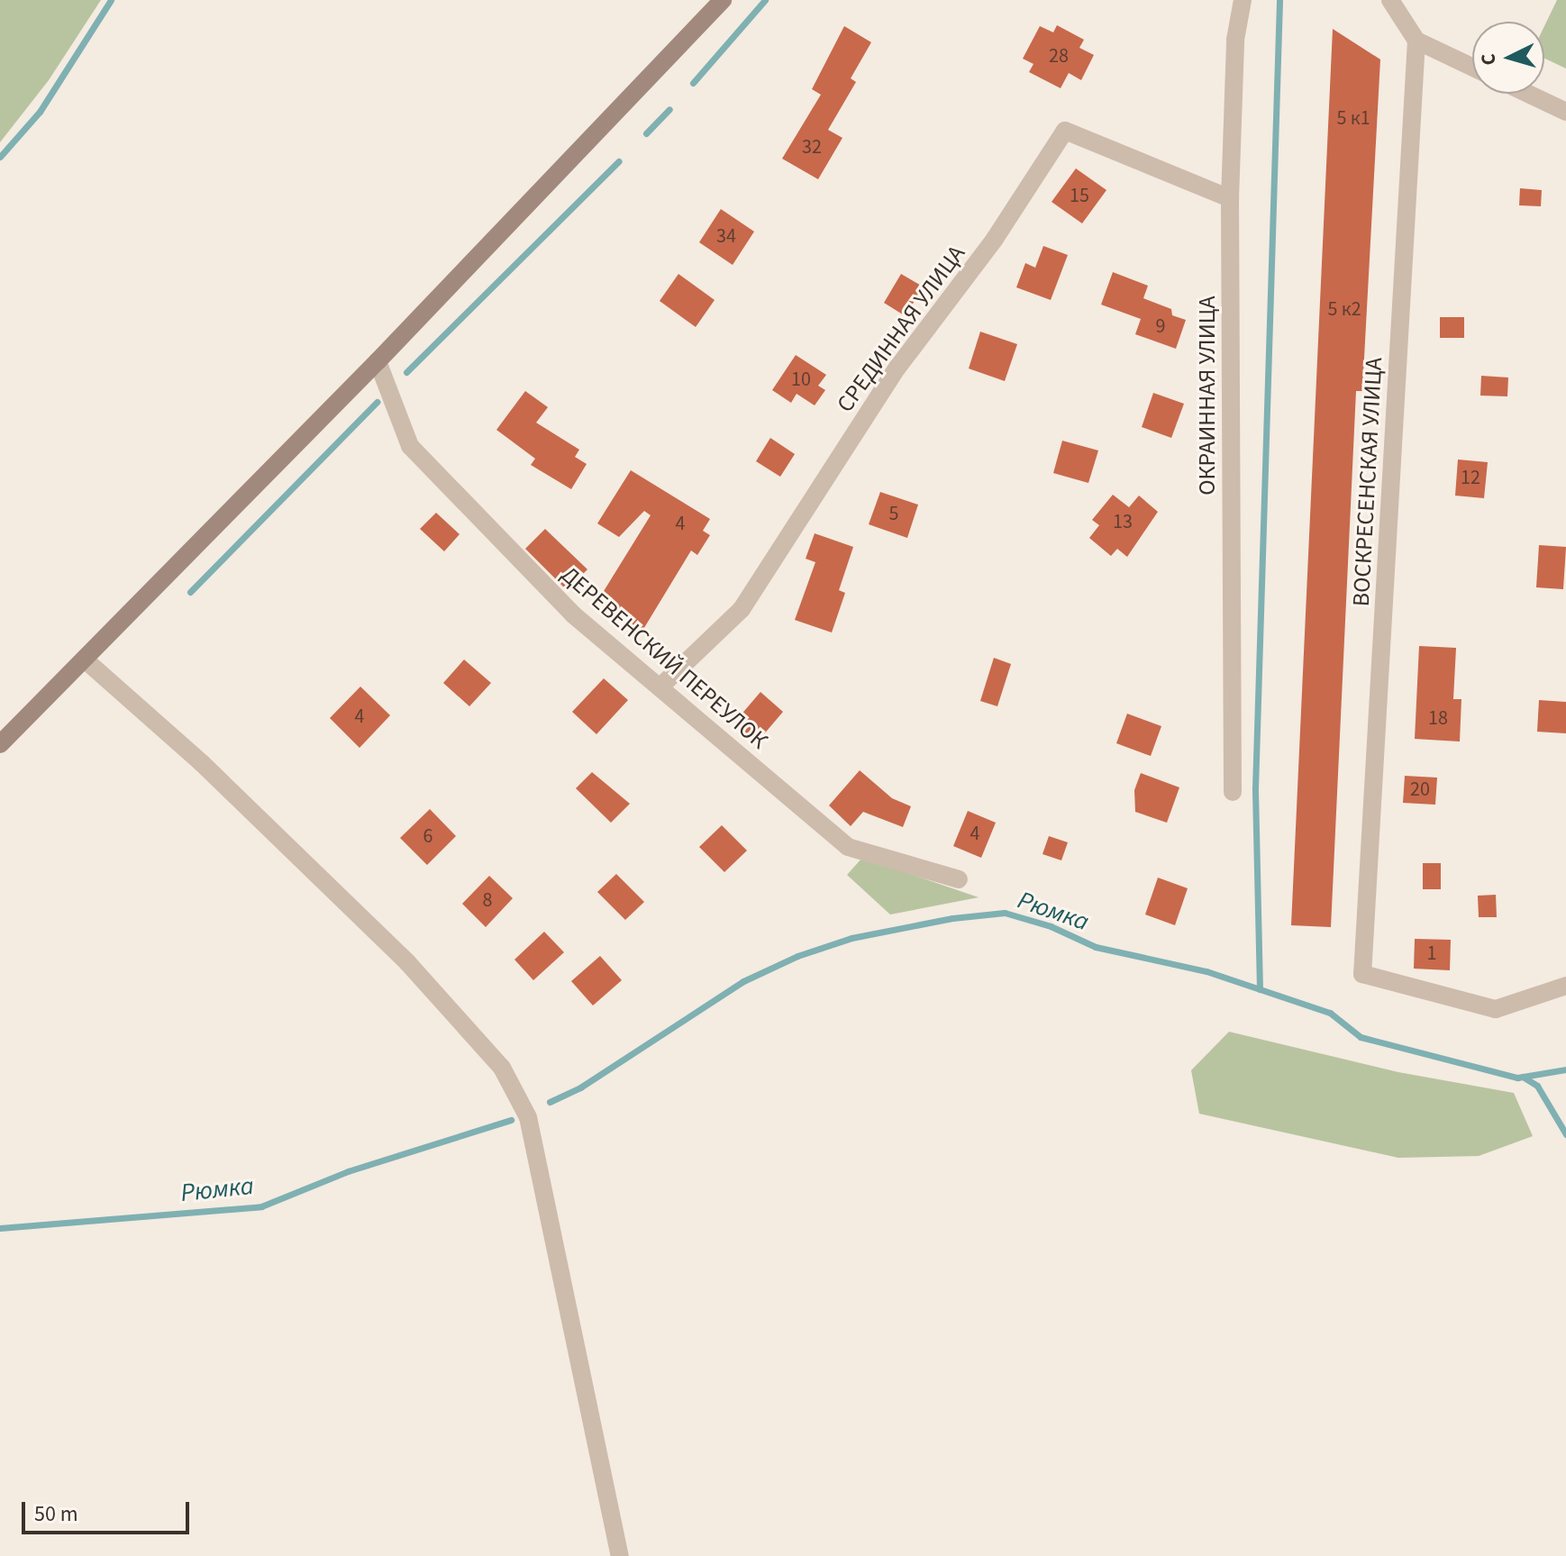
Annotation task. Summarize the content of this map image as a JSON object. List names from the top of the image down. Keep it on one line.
{"streets":{"street":["СРЕДИННАЯ УЛИЦА","ОКРАИННАЯ УЛИЦА","ВОСКРЕСЕНСКАЯ УЛИЦА","ДЕРЕВЕНСКИЙ ПЕРЕУЛОК"]},"crossings":[["СРЕДИННАЯ УЛИЦА","ОКРАИННАЯ УЛИЦА"],["СРЕДИННАЯ УЛИЦА","ДЕРЕВЕНСКИЙ ПЕРЕУЛОК"]],"water":["Рюмка"],"house_numbers":["28","5 к1","32","15","34","5 к2","9","10","12","5","13","4","4","18","20","4","6","8","1"],"scale_bar":"50 m","north":"left"}
